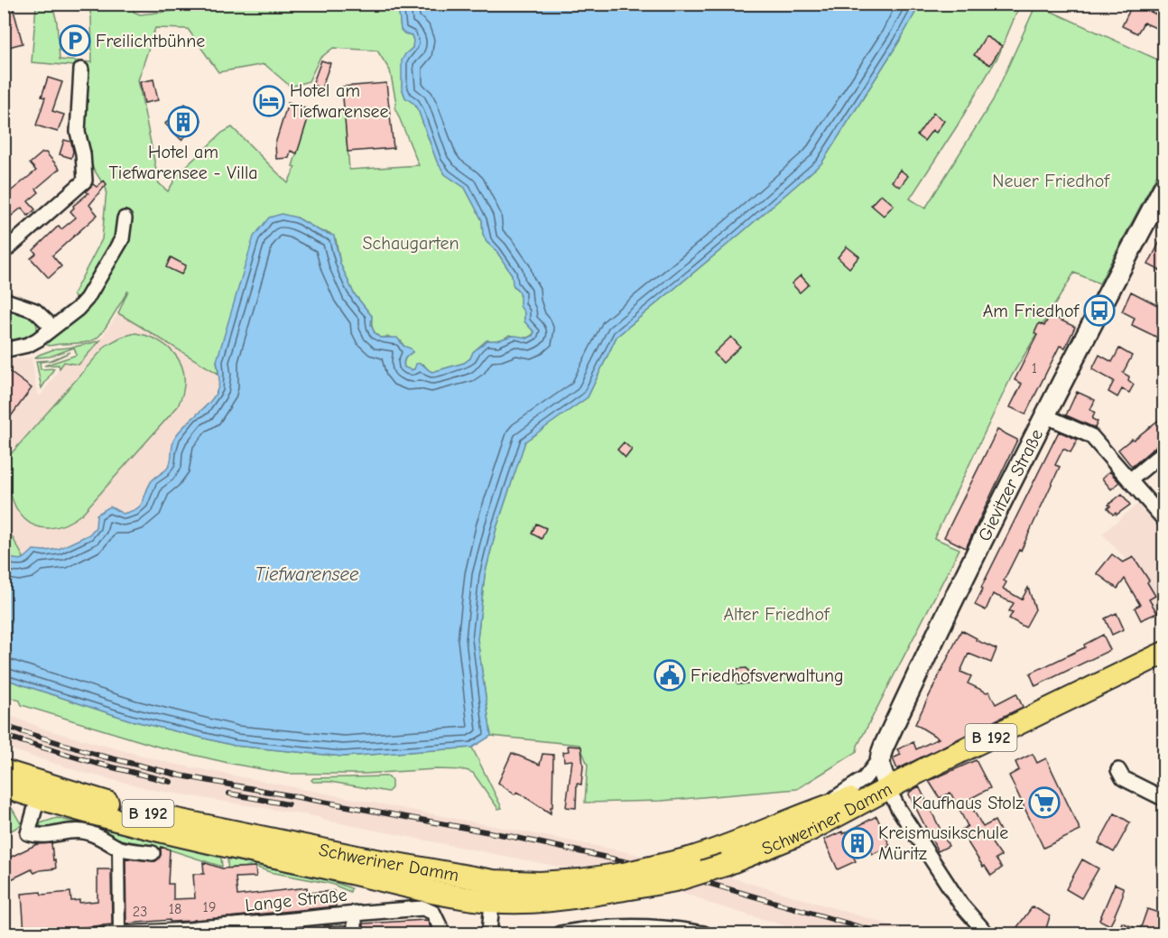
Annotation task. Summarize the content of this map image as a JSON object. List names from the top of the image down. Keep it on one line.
{"streets":{"main road":["Gievitzer Straße","B 192","Schweriner Damm"],"street":["Lange Straße"]},"crossings":[["B 192","Schweriner Damm"]],"water":["Tiefwarensee"],"parks":["Neuer Friedhof","Schaugarten","Alter Friedhof"],"places":{"parking":["Freilichtbühne"],"hotel":["Hotel am Tiefwarensee"],"building":["Hotel am Tiefwarensee - Villa","Kreismusikschule Müritz"],"bus stop":["Am Friedhof"],"public building":["Friedhofsverwaltung"],"supermarket":["Kaufhaus Stolz"]},"house_numbers":["1","19","18","23"]}
